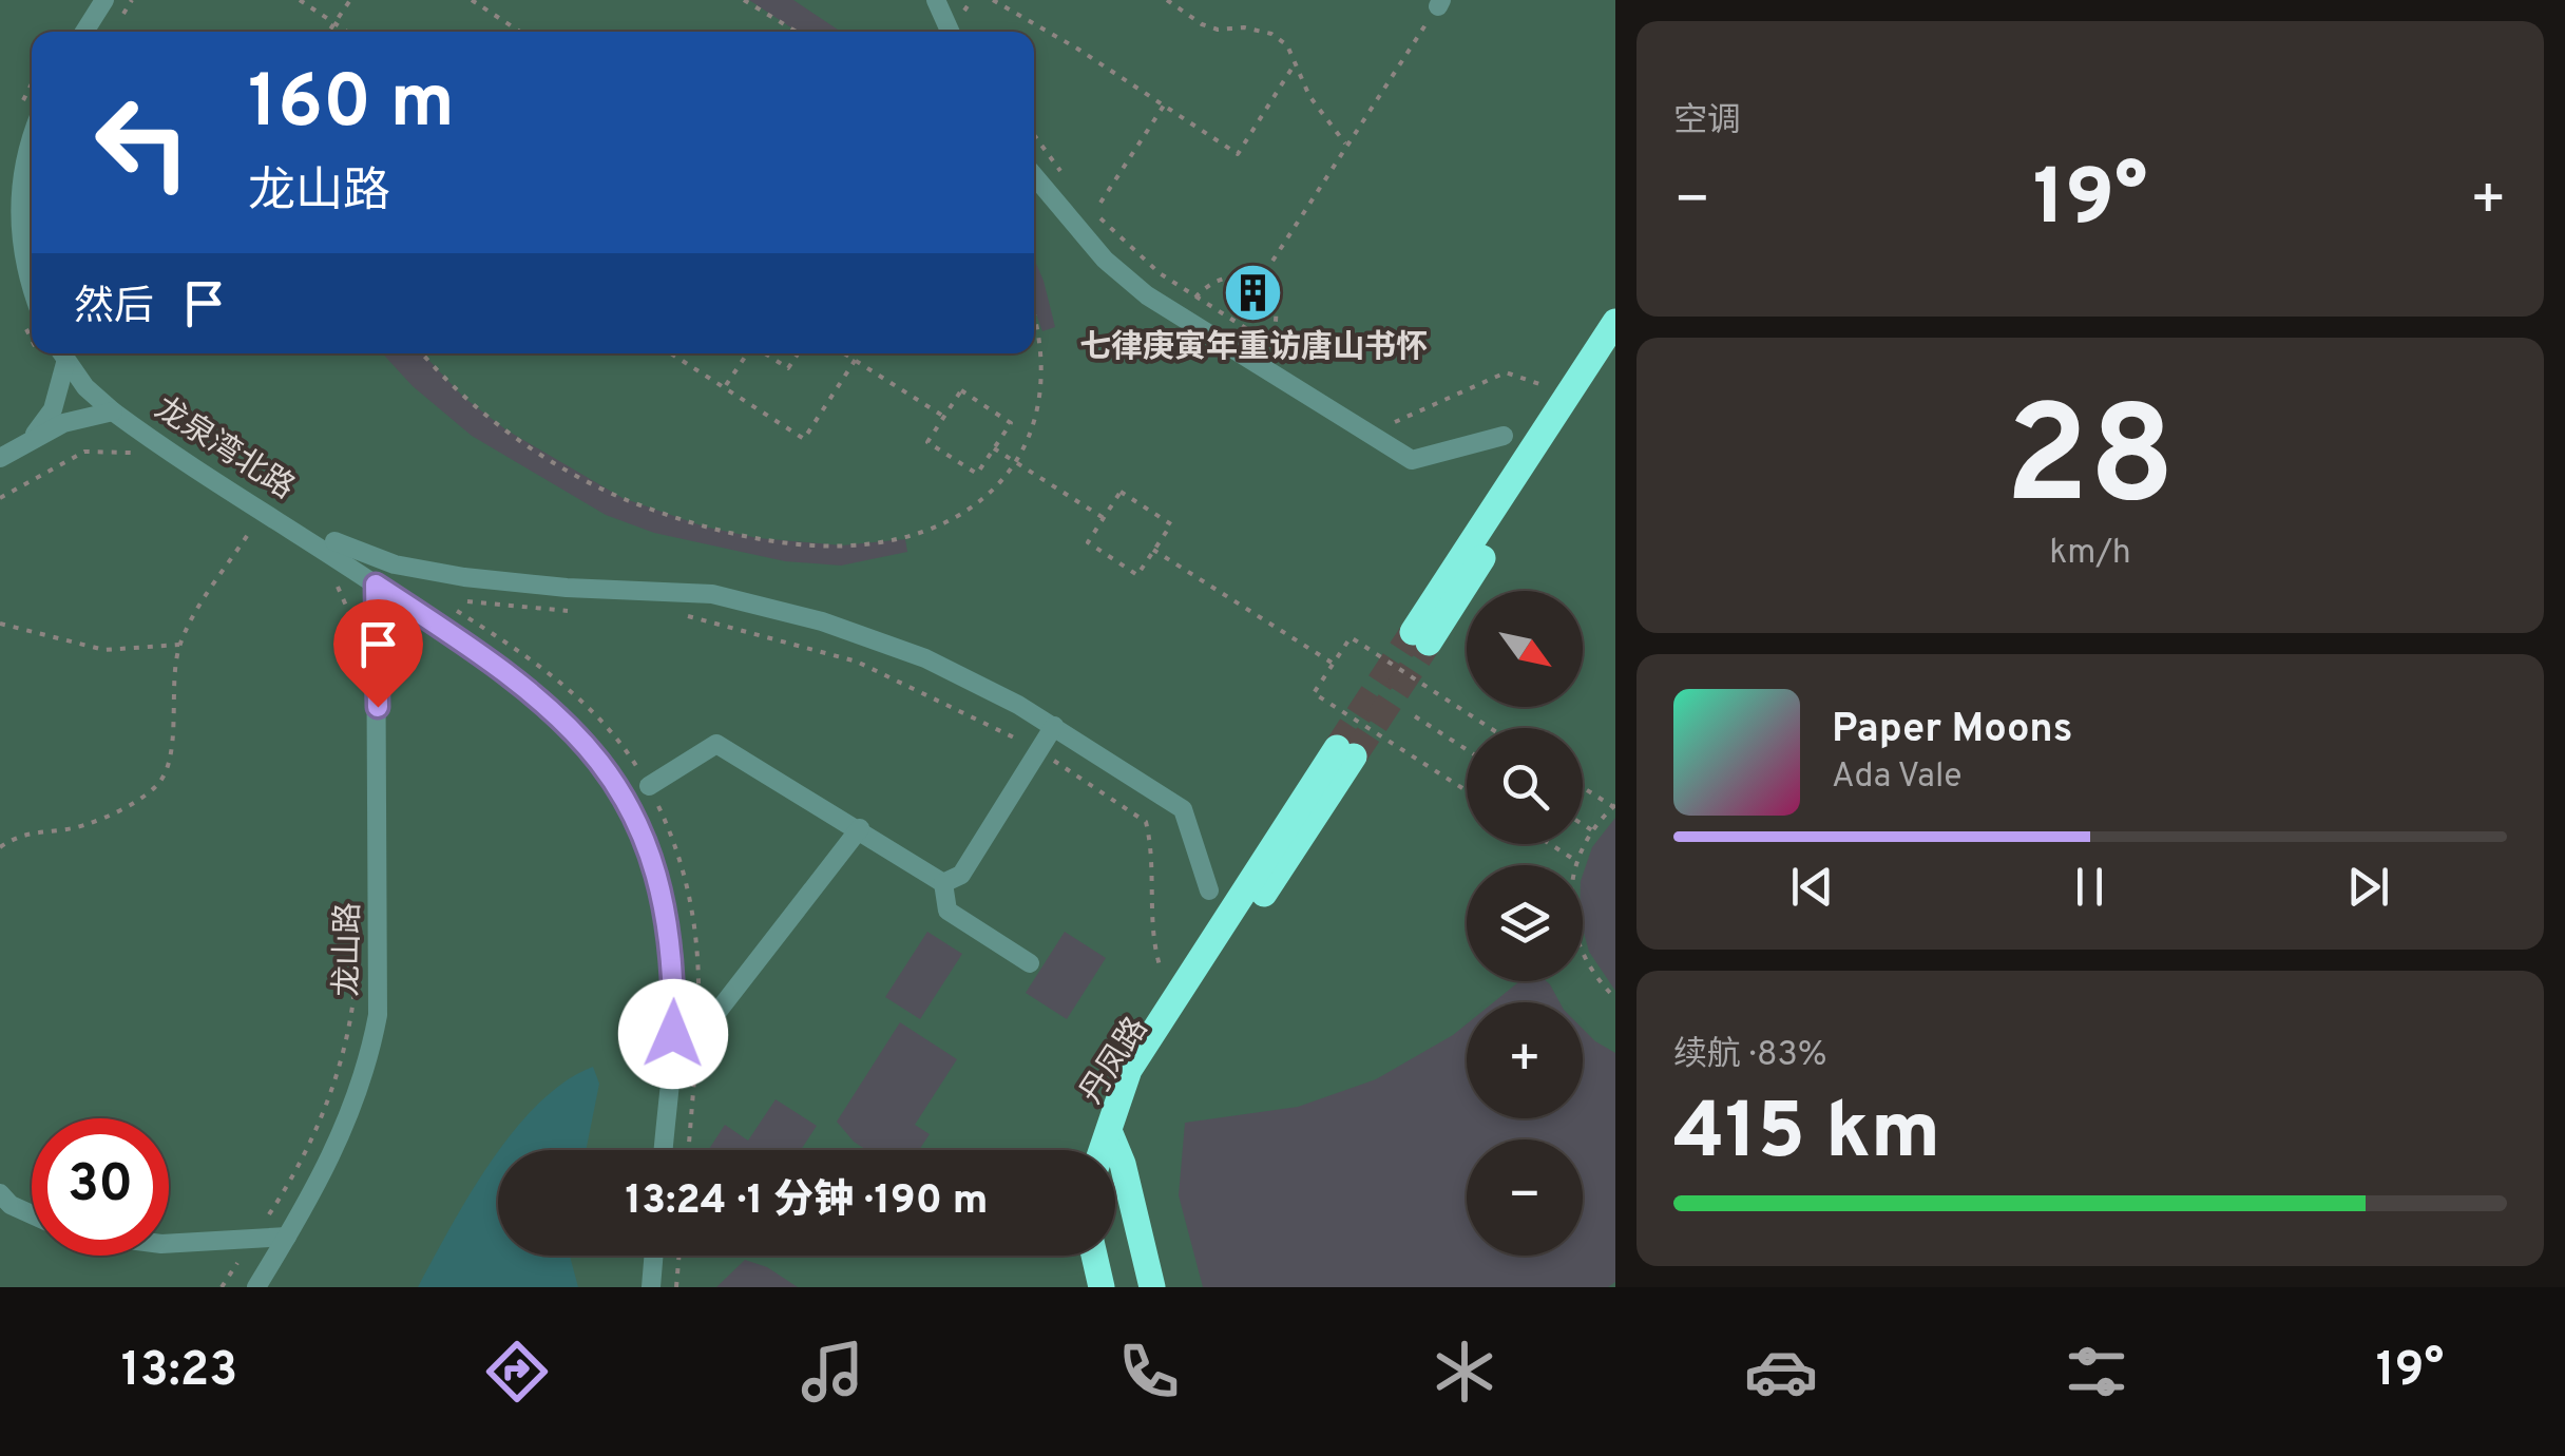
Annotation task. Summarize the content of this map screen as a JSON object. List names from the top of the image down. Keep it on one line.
{"streets":{"main road":["丹凤路"],"street":["龙泉湾北路","龙山路"]},"crossings":[["龙泉湾北路","龙山路"]],"places":{"building":["七律·庚寅年重访唐山书怀"]},"north":"bottom right","page":{"tile":["空调",["28","km/h"],["续航 · 83%","415 km"]],"turn":["160 m","龙山路"],"heat":["−","19°","+"],"then":"然后","map_buttons":["+","−"],"song":["Paper Moons","Ada Vale"],"limit":"30","trip":"13:24 · 1 分钟 · 190 m","tabs":["13:23","19°"]}}
